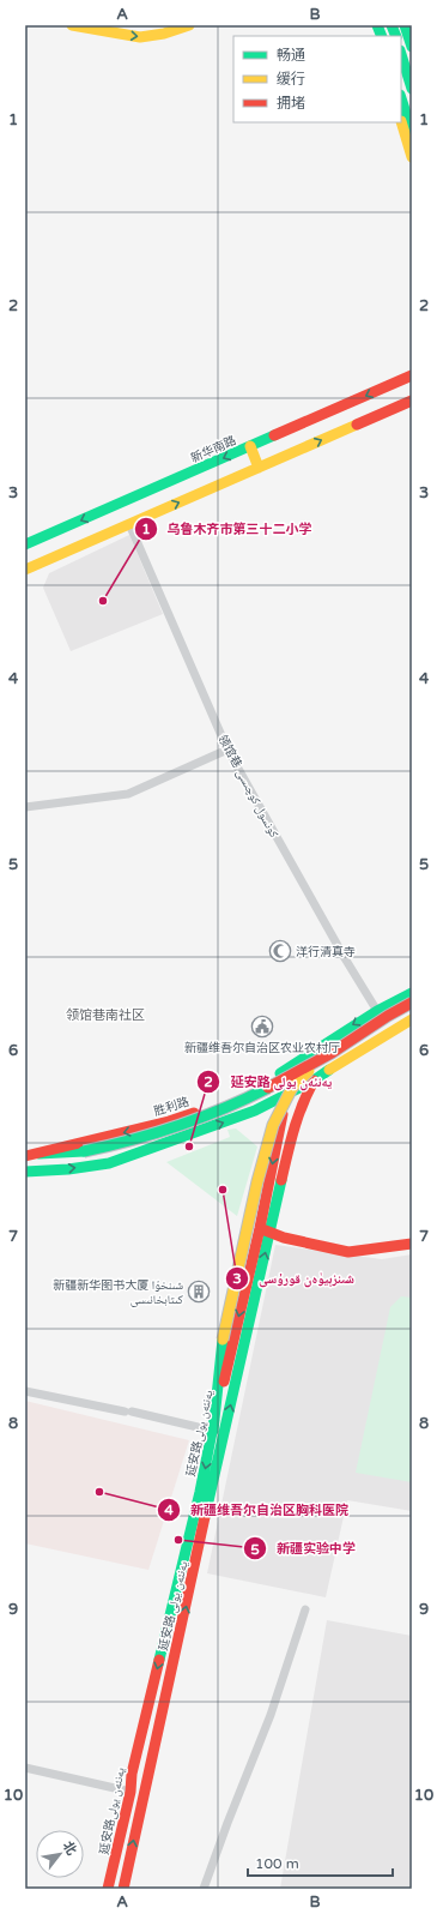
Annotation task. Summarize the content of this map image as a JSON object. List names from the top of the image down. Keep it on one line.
{"streets":{"main road":["新华南路","胜利路","延安路يەنئەن يولى","延安路 يەنئەن يولى"],"street":["领馆巷 كونسول كوچىسى"]},"crossings":[["领馆巷 كونسول كوچىسى","胜利路"],["胜利路","延安路يەنئەن يولى"],["延安路يەنئەن يولى","延安路 يەنئەن يولى"]],"districts":["领馆巷南社区"],"places":{"other":["乌鲁木齐市第三十二小学","延安路 يەنئەن يولى","شىنزېيۈەن قورۇسى","新疆维吾尔自治区胸科医院","新疆实验中学"],"mosque":["洋行清真寺"],"public building":["新疆维吾尔自治区农业农村厅"],"building":["新疆新华图书大厦 شىنخۇا كىتابخانىسى"]},"legend":["畅通","缓行","拥堵"],"scale_bar":"100 m","north":"top right","grid":{"columns":["A","B"],"rows":["1","2","3","4","5","6","7","8","9","10"]}}
